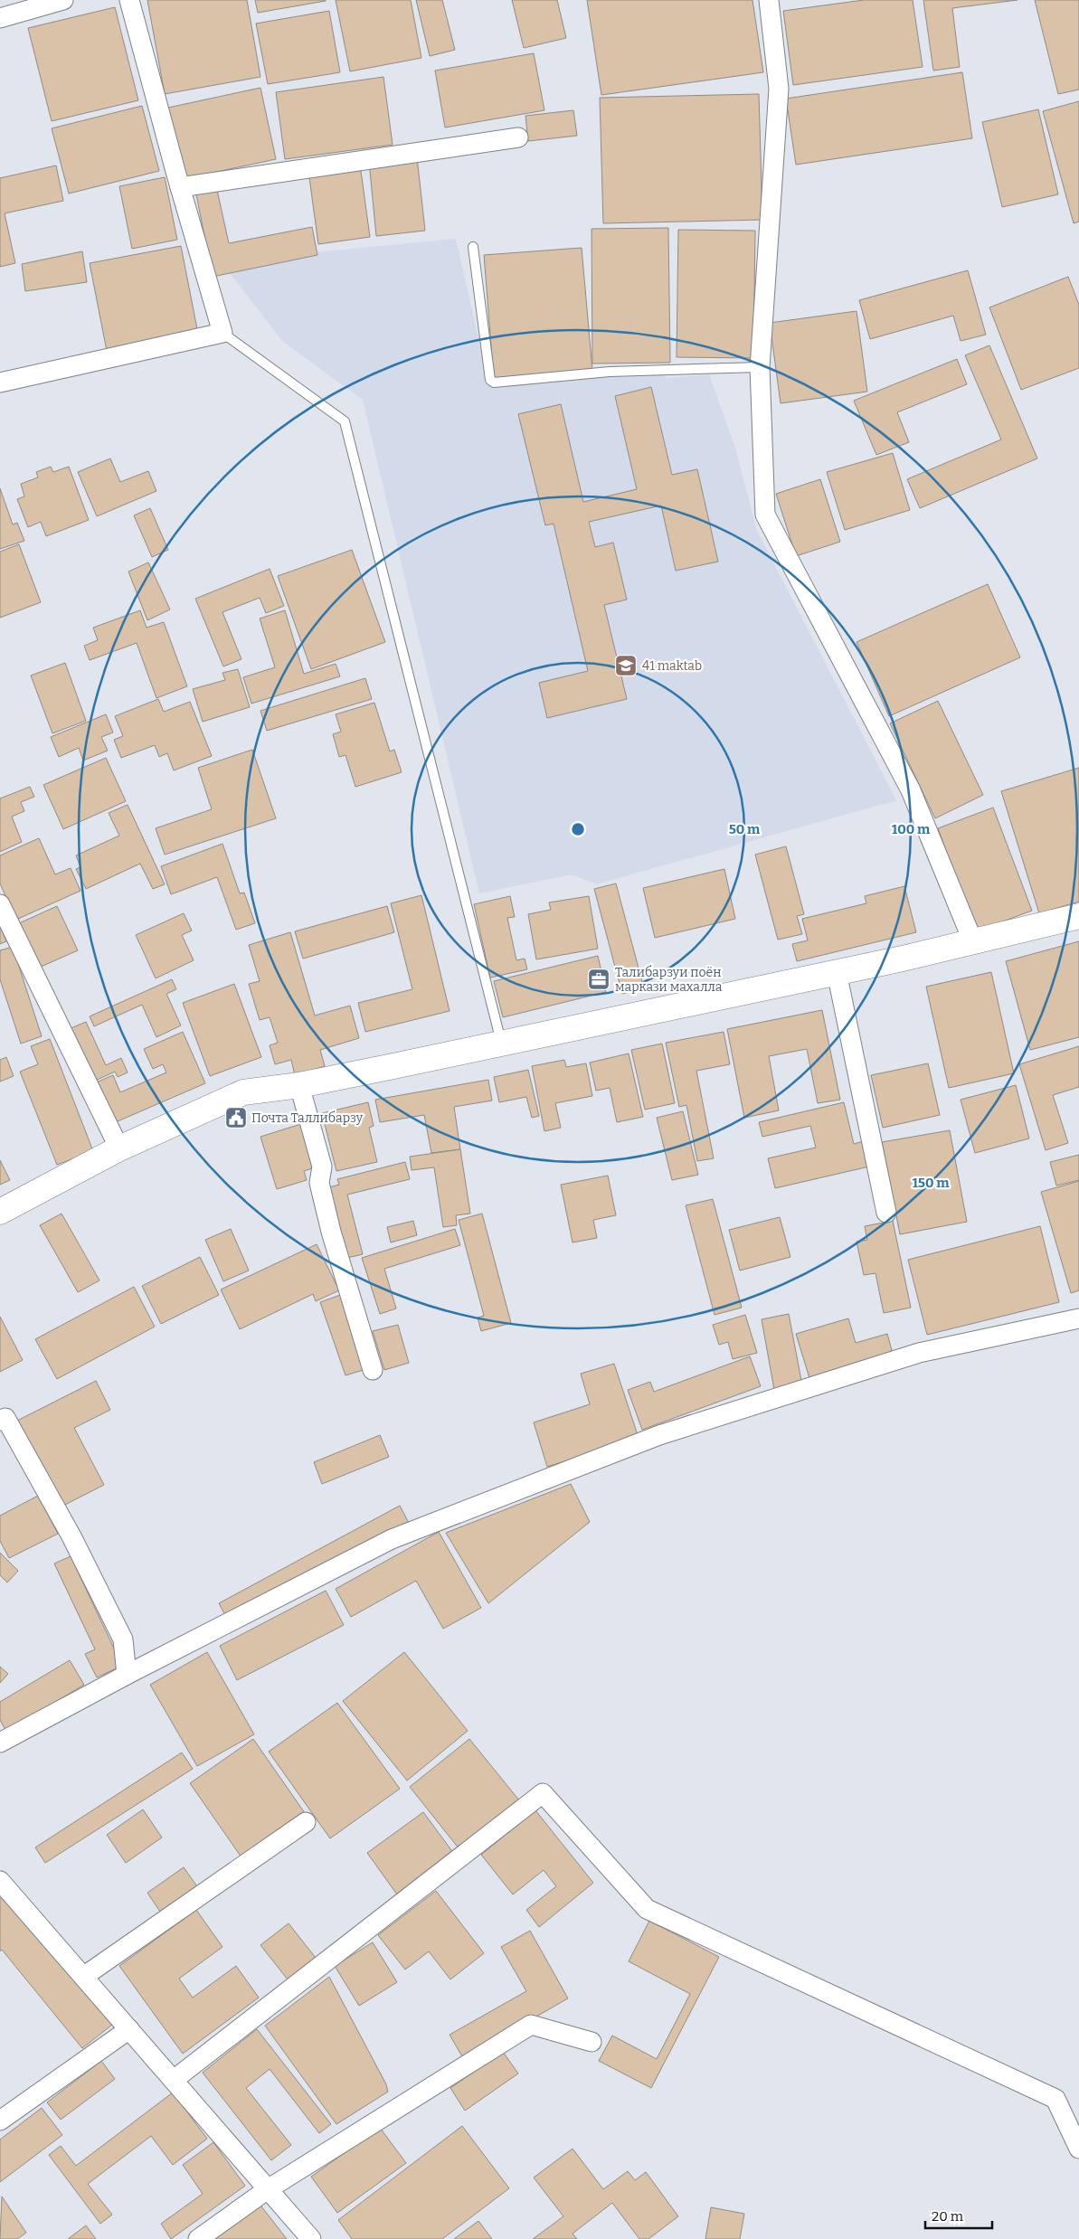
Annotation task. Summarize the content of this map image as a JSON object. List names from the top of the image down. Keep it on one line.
{"places":{"school or university":["41 maktab"],"office":["Талибарзуи поён маркази махалла"],"public building":["Почта Таллибарзу"]},"scale_bar":"20 m","rings":["50 m","100 m","150 m"]}
